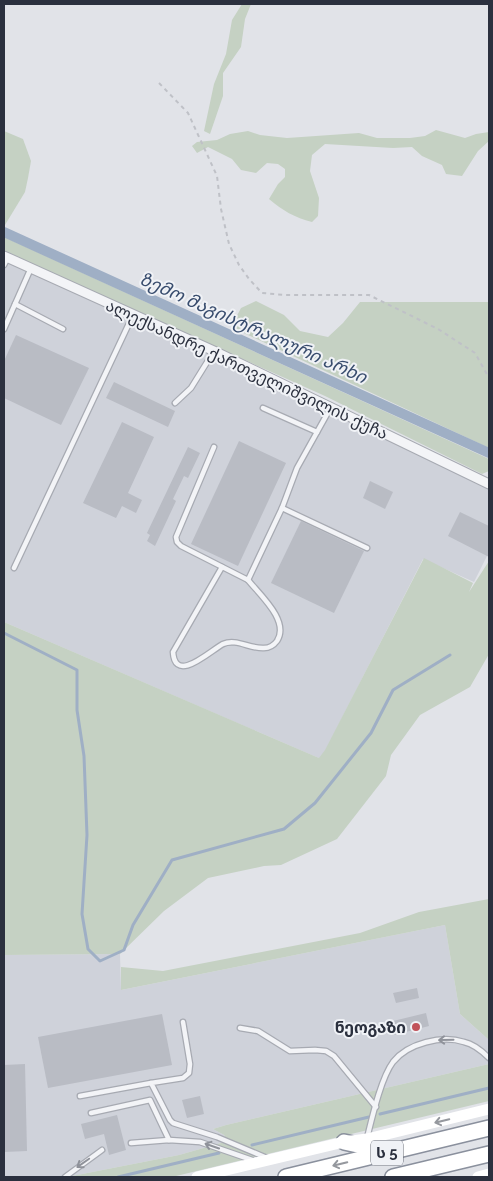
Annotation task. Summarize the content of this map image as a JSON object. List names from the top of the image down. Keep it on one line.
{"streets":{"highway":["ს 5"],"street":["ალექსანდრე ქართველიშვილის ქუჩა"]},"water":["ზემო მაგისტრალური არხი"],"places":["ნეოგაზი"]}
